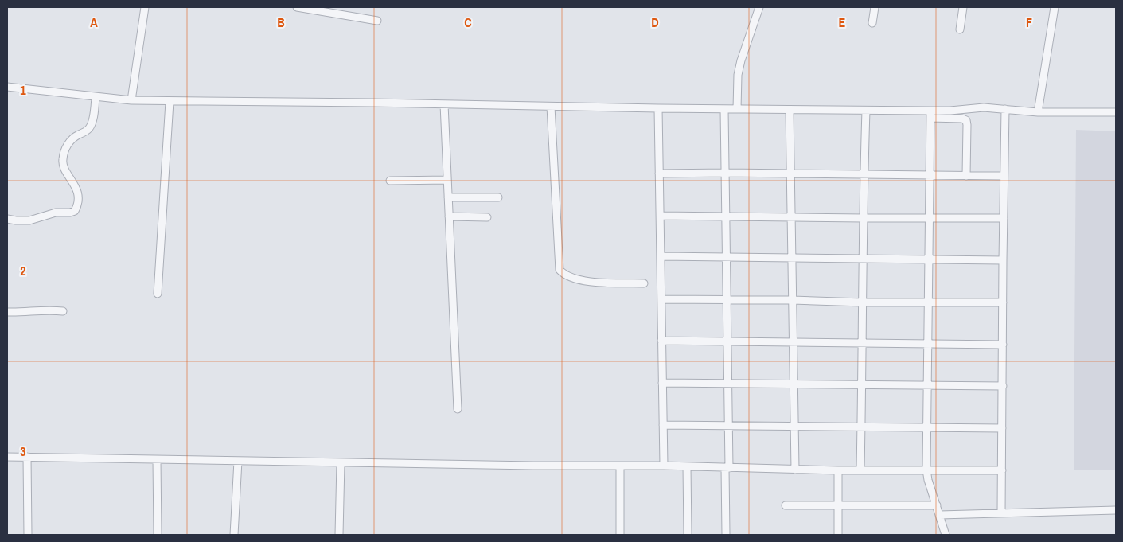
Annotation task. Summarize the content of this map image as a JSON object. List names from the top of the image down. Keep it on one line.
{"grid":{"columns":["A","B","C","D","E","F"],"rows":["1","2","3"]}}
